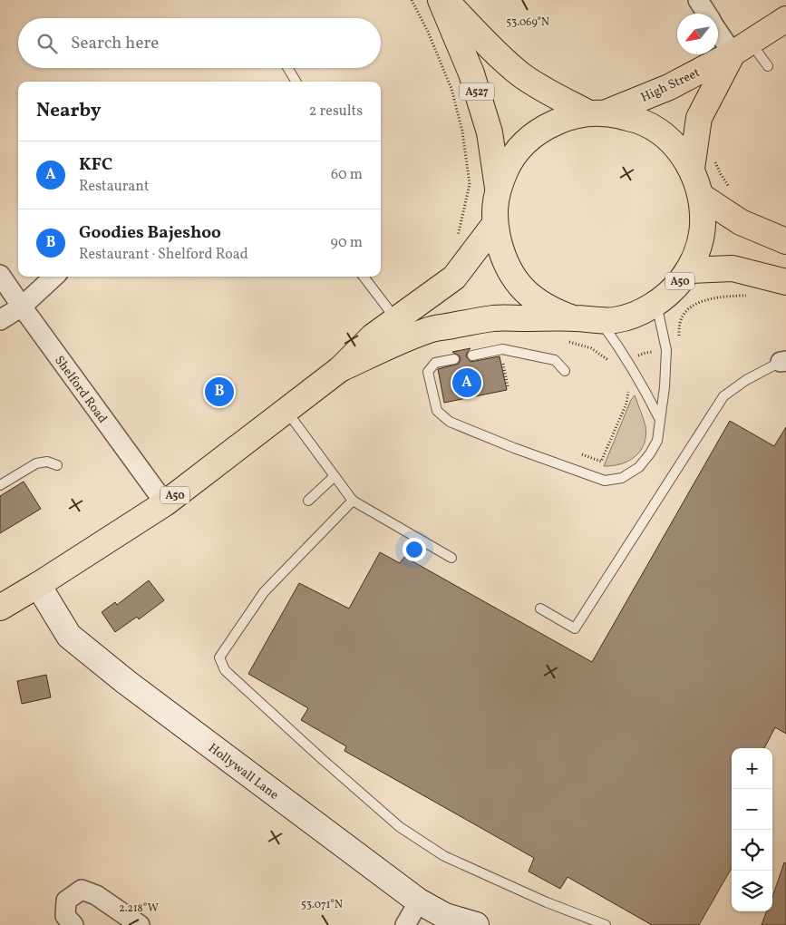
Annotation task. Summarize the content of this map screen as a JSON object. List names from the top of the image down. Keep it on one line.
{"streets":{"main road":["High Street","A527","A50"],"street":["Shelford Road","Hollywall Lane"]},"crossings":[["High Street","A50"],["A527","A50"],["A50","Shelford Road"],["A50","Hollywall Lane"]],"north":"bottom left","page":{"search":"Search here","heading":["Nearby","2 results"],"list":[{"mark":"A","name":"KFC","note":"Restaurant","value":"60 m"},{"mark":"B","name":"Goodies Bajeshoo","note":"Restaurant · Shelford Road","value":"90 m"}],"pins":["A","B"],"map_buttons":["+","−"]},"coordinates":["53.069°N","53.071°N","2.218°W"]}
